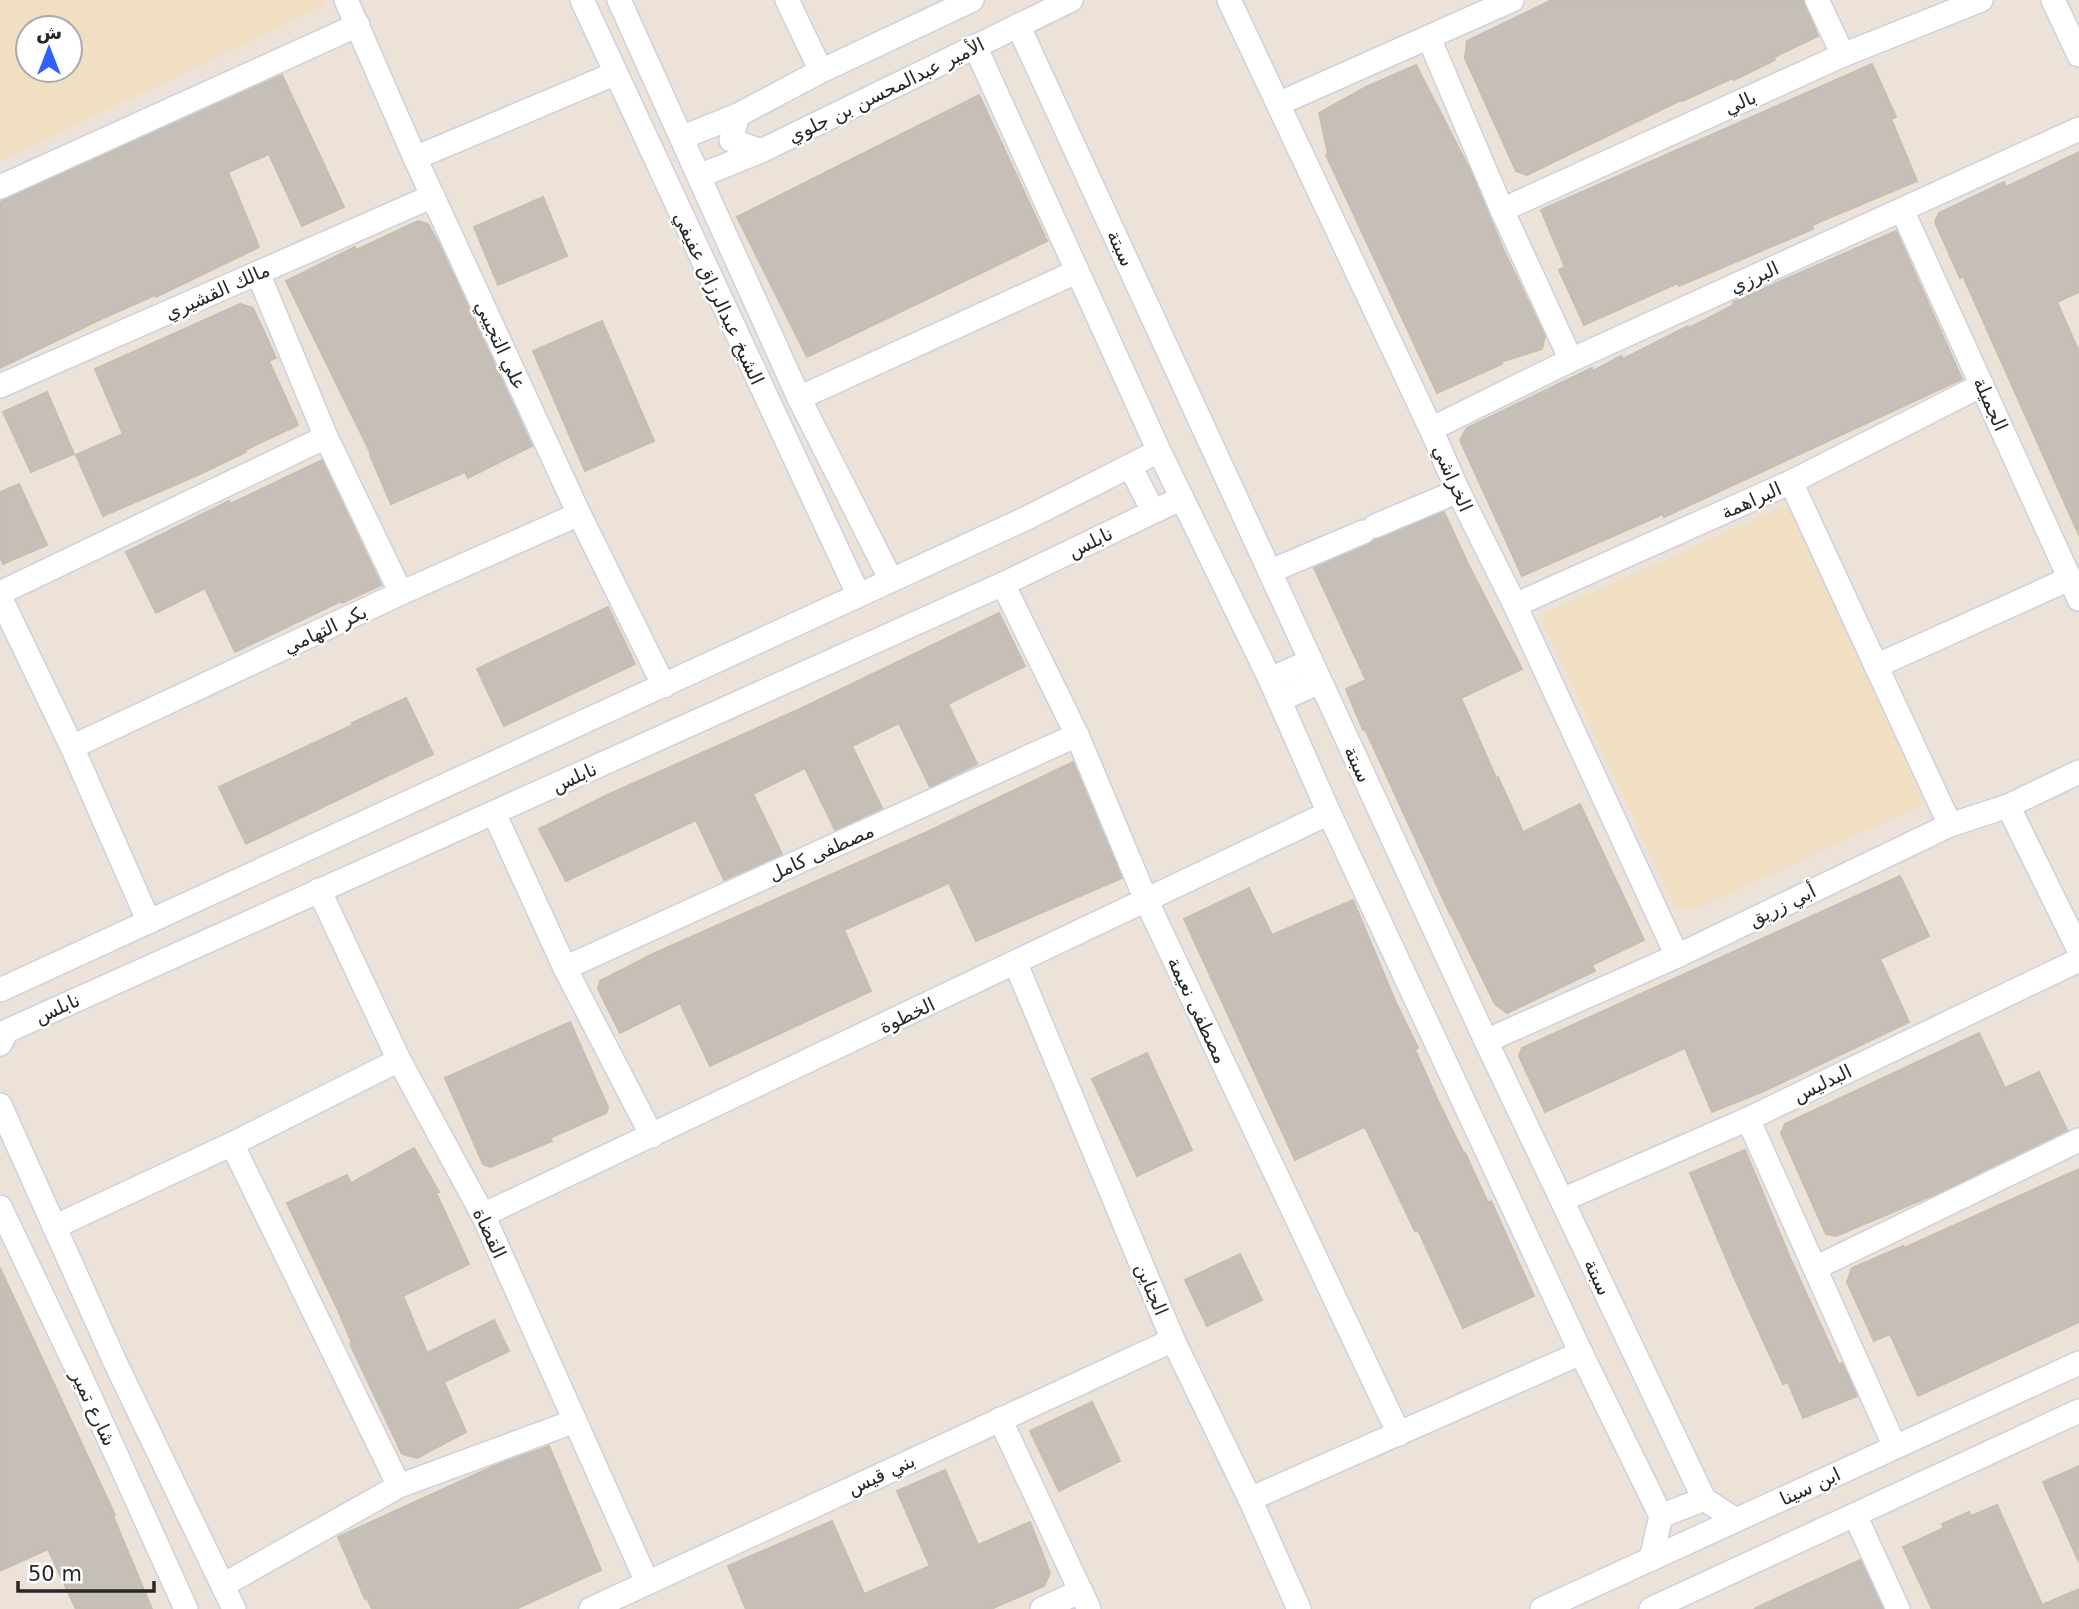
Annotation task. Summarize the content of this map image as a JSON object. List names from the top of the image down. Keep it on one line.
{"streets":{"street":["الأمير عبدالمحسن بن جلوي","بالي","سبتة","البرزي","مالك القشيري","الشيخ عبدالرزاق عفيفي","علي التجيبي","الجميلة","الخراشي","البراهمة","نابلس","بكر التهامي","مصطفى كامل","أبي زريق","مصطفى نعيمة","الخطوة","البدليس","القضاة","الجناين","شارع تمير","بني قيس","ابن سينا"]},"crossings":[["الأمير عبدالمحسن بن جلوي","سبتة"],["الأمير عبدالمحسن بن جلوي","الشيخ عبدالرزاق عفيفي"],["سبتة","أبي زريق"],["سبتة","البدليس"],["البرزي","الجميلة"],["البرزي","الخراشي"],["مالك القشيري","علي التجيبي"],["الشيخ عبدالرزاق عفيفي","نابلس"],["علي التجيبي","نابلس"],["علي التجيبي","بكر التهامي"],["الجميلة","البراهمة"],["الخراشي","البراهمة"],["الخراشي","أبي زريق"],["نابلس","مصطفى نعيمة"],["نابلس","القضاة"],["مصطفى كامل","مصطفى نعيمة"],["مصطفى نعيمة","الخطوة"],["الخطوة","القضاة"],["الخطوة","الجناين"],["القضاة","بني قيس"],["الجناين","بني قيس"]],"scale_bar":"50 m","north":"top"}
